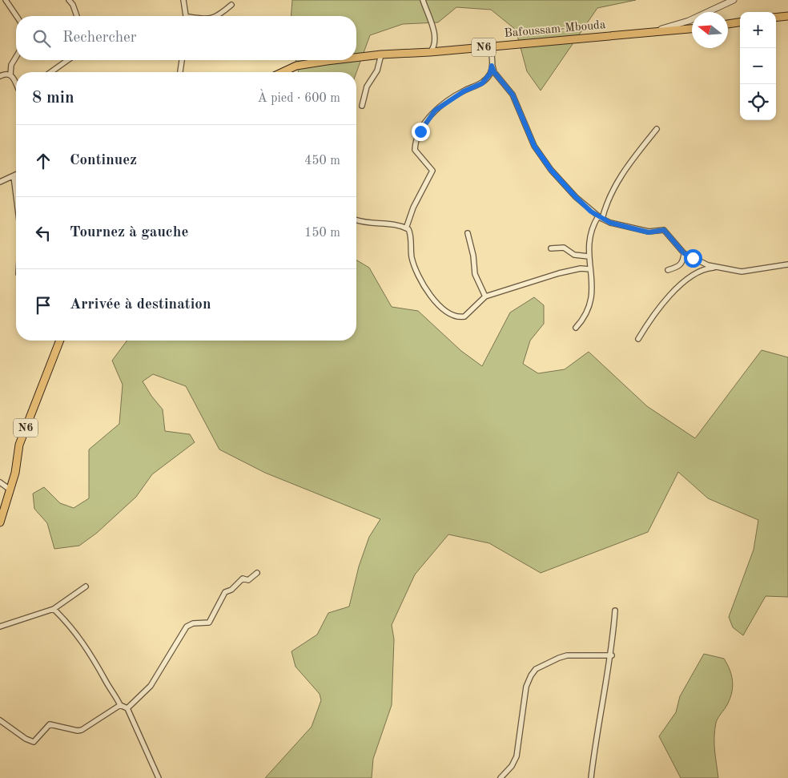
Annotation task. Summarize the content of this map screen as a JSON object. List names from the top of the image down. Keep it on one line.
{"streets":{"highway":["Bafoussam-Mbouda","N6"]},"north":"left","page":{"map_buttons":["+","−"],"search":"Rechercher","heading":["8 min","À pied · 600 m"],"list":[["Continuez","450 m"],["Tournez à gauche","150 m"],"Arrivée à destination"]}}
